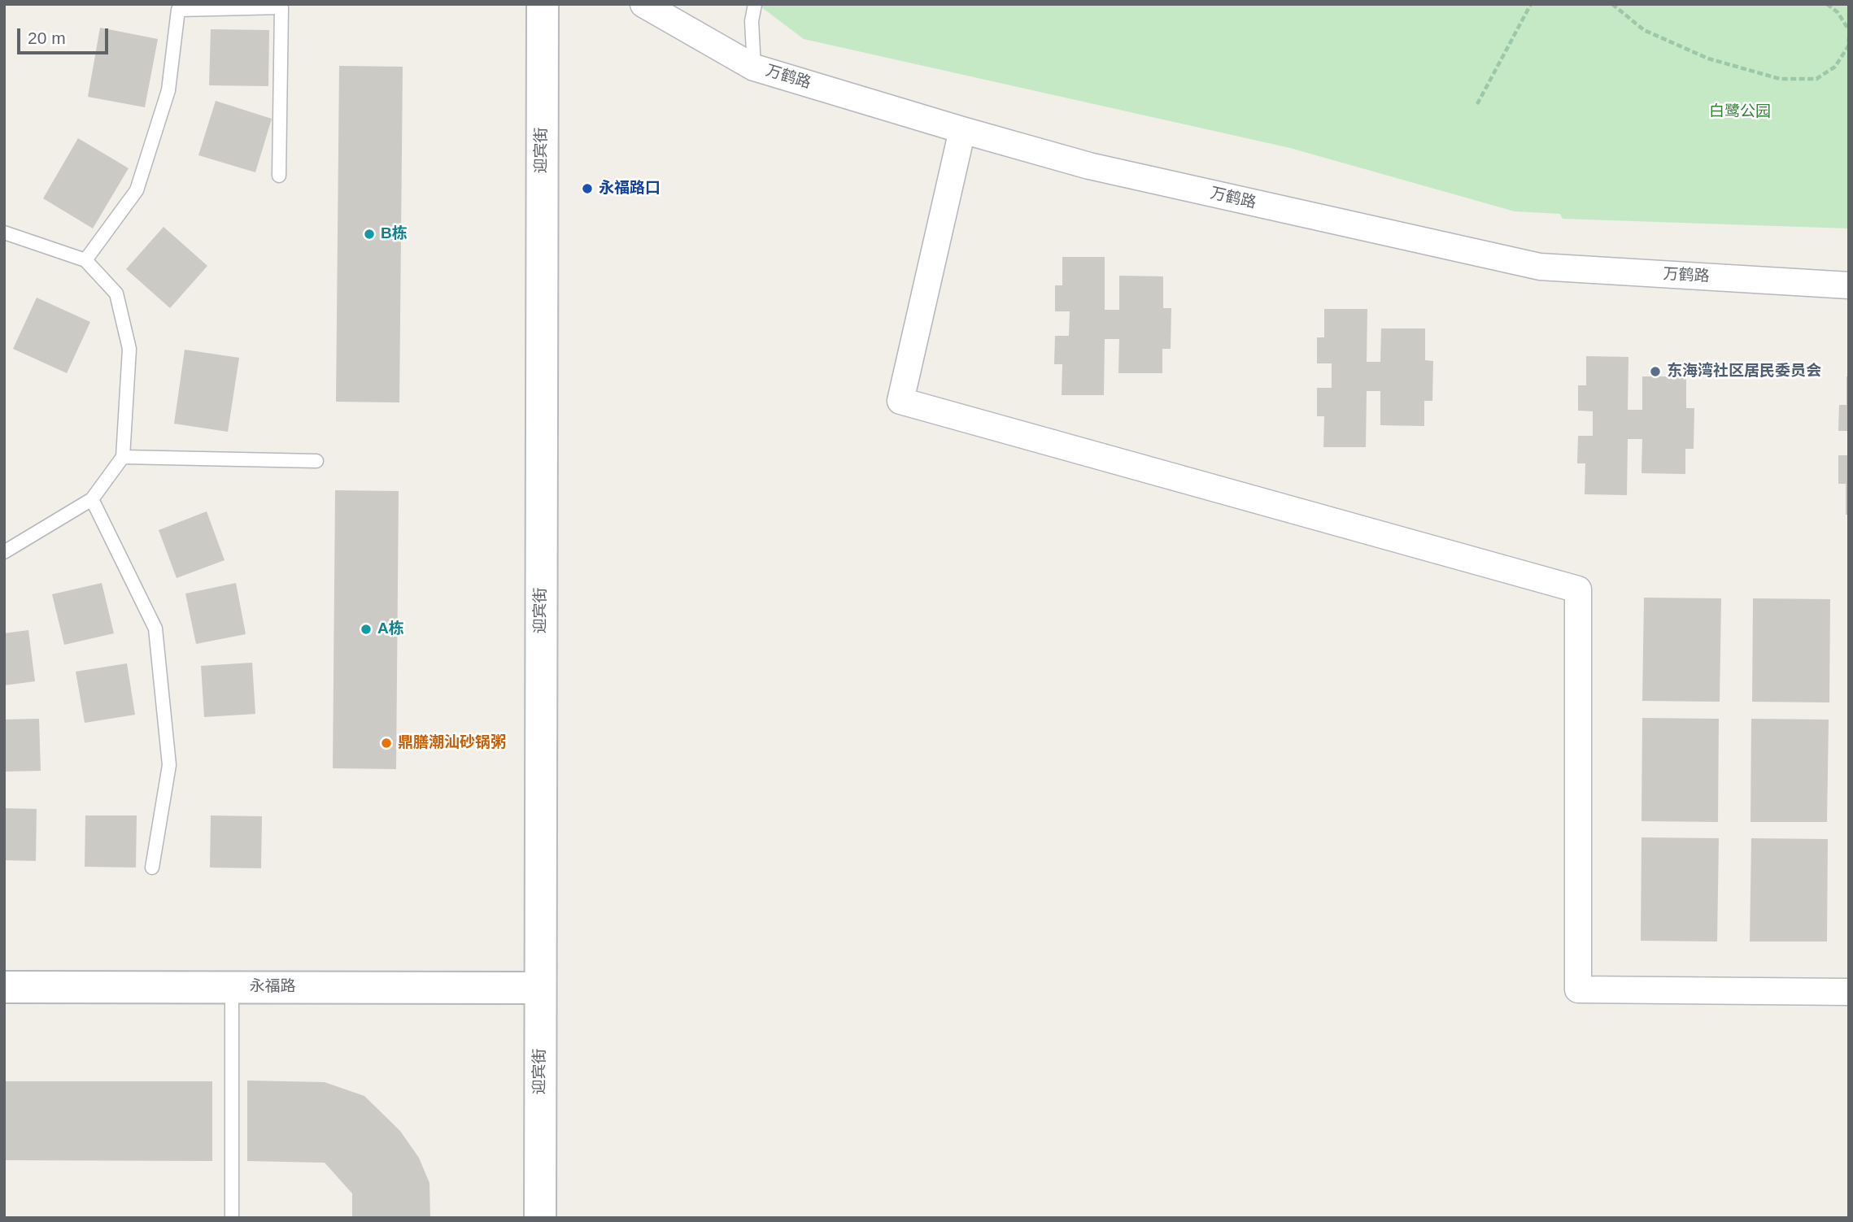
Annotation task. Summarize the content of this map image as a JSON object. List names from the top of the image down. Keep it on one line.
{"streets":{"main road":["迎宾街","永福路"],"street":["万鹤路"]},"crossings":[["迎宾街","永福路"]],"parks":["白鹭公园"],"places":["永福路口","B栋","东海湾社区居民委员会","A栋","鼎膳潮汕砂锅粥"],"scale_bar":"20 m"}
